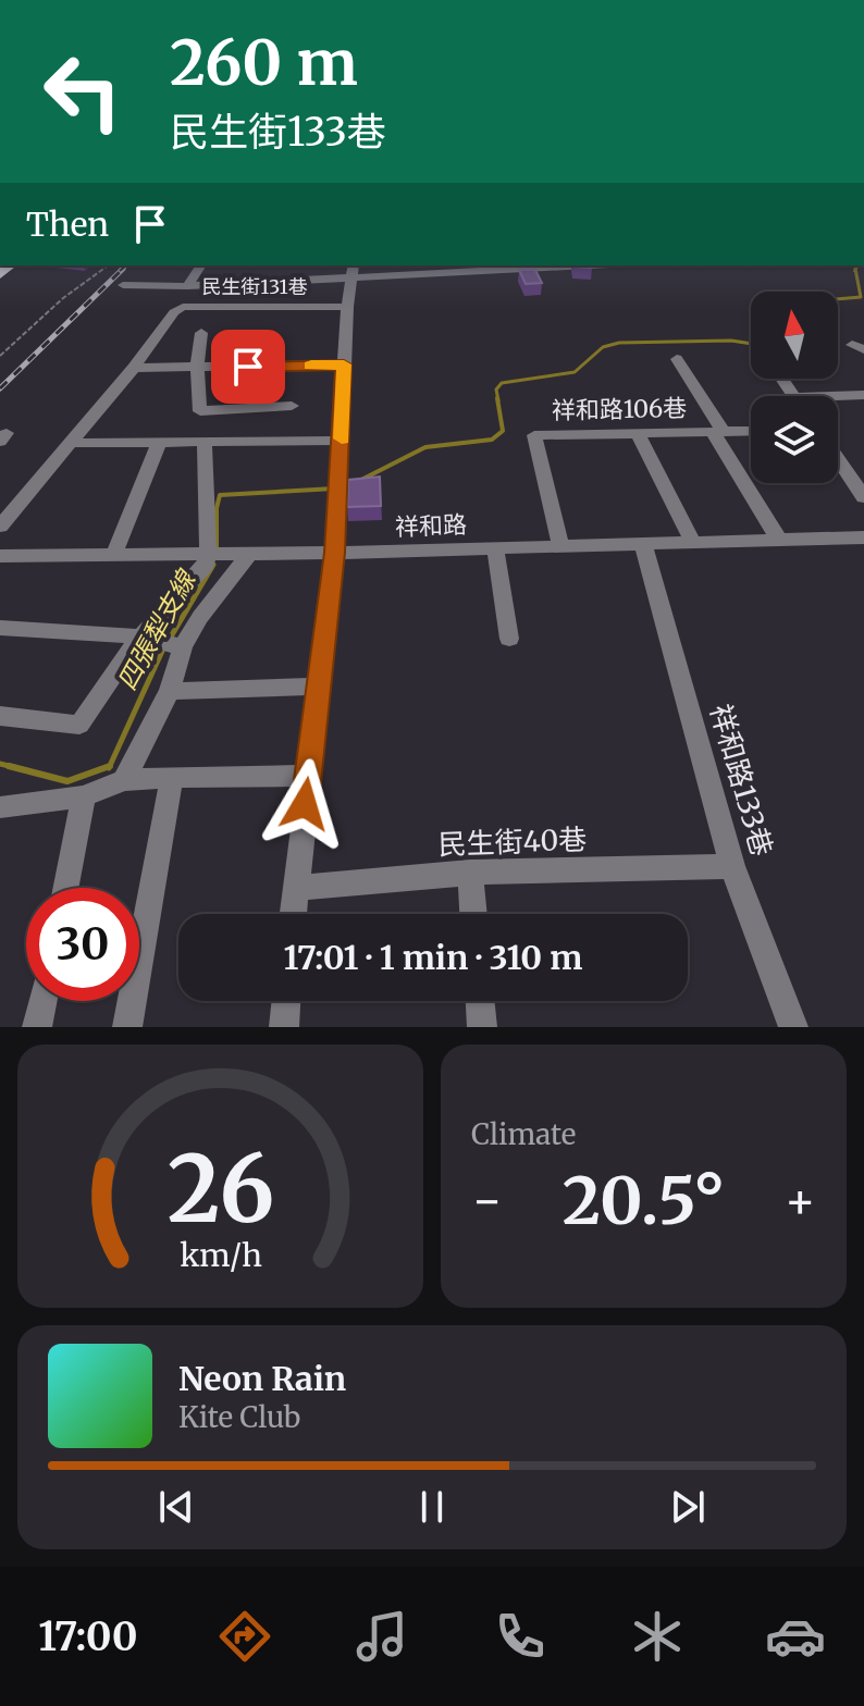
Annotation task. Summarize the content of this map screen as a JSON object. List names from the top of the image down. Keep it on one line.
{"streets":{"street":["民生街131巷","祥和路106巷","祥和路","祥和路133巷","民生街40巷"]},"crossings":[["祥和路106巷","祥和路"],["祥和路","祥和路133巷"],["祥和路133巷","民生街40巷"]],"water":["四張犁支線"],"north":"top","page":{"turn":["260 m","民生街133巷"],"then":"Then","limit":"30","trip":"17:01 · 1 min · 310 m","tile":"Climate","heat":["−","20.5°","+"],"song":["Neon Rain","Kite Club"],"tabs":"17:00","gauge":["26","km/h"]}}
